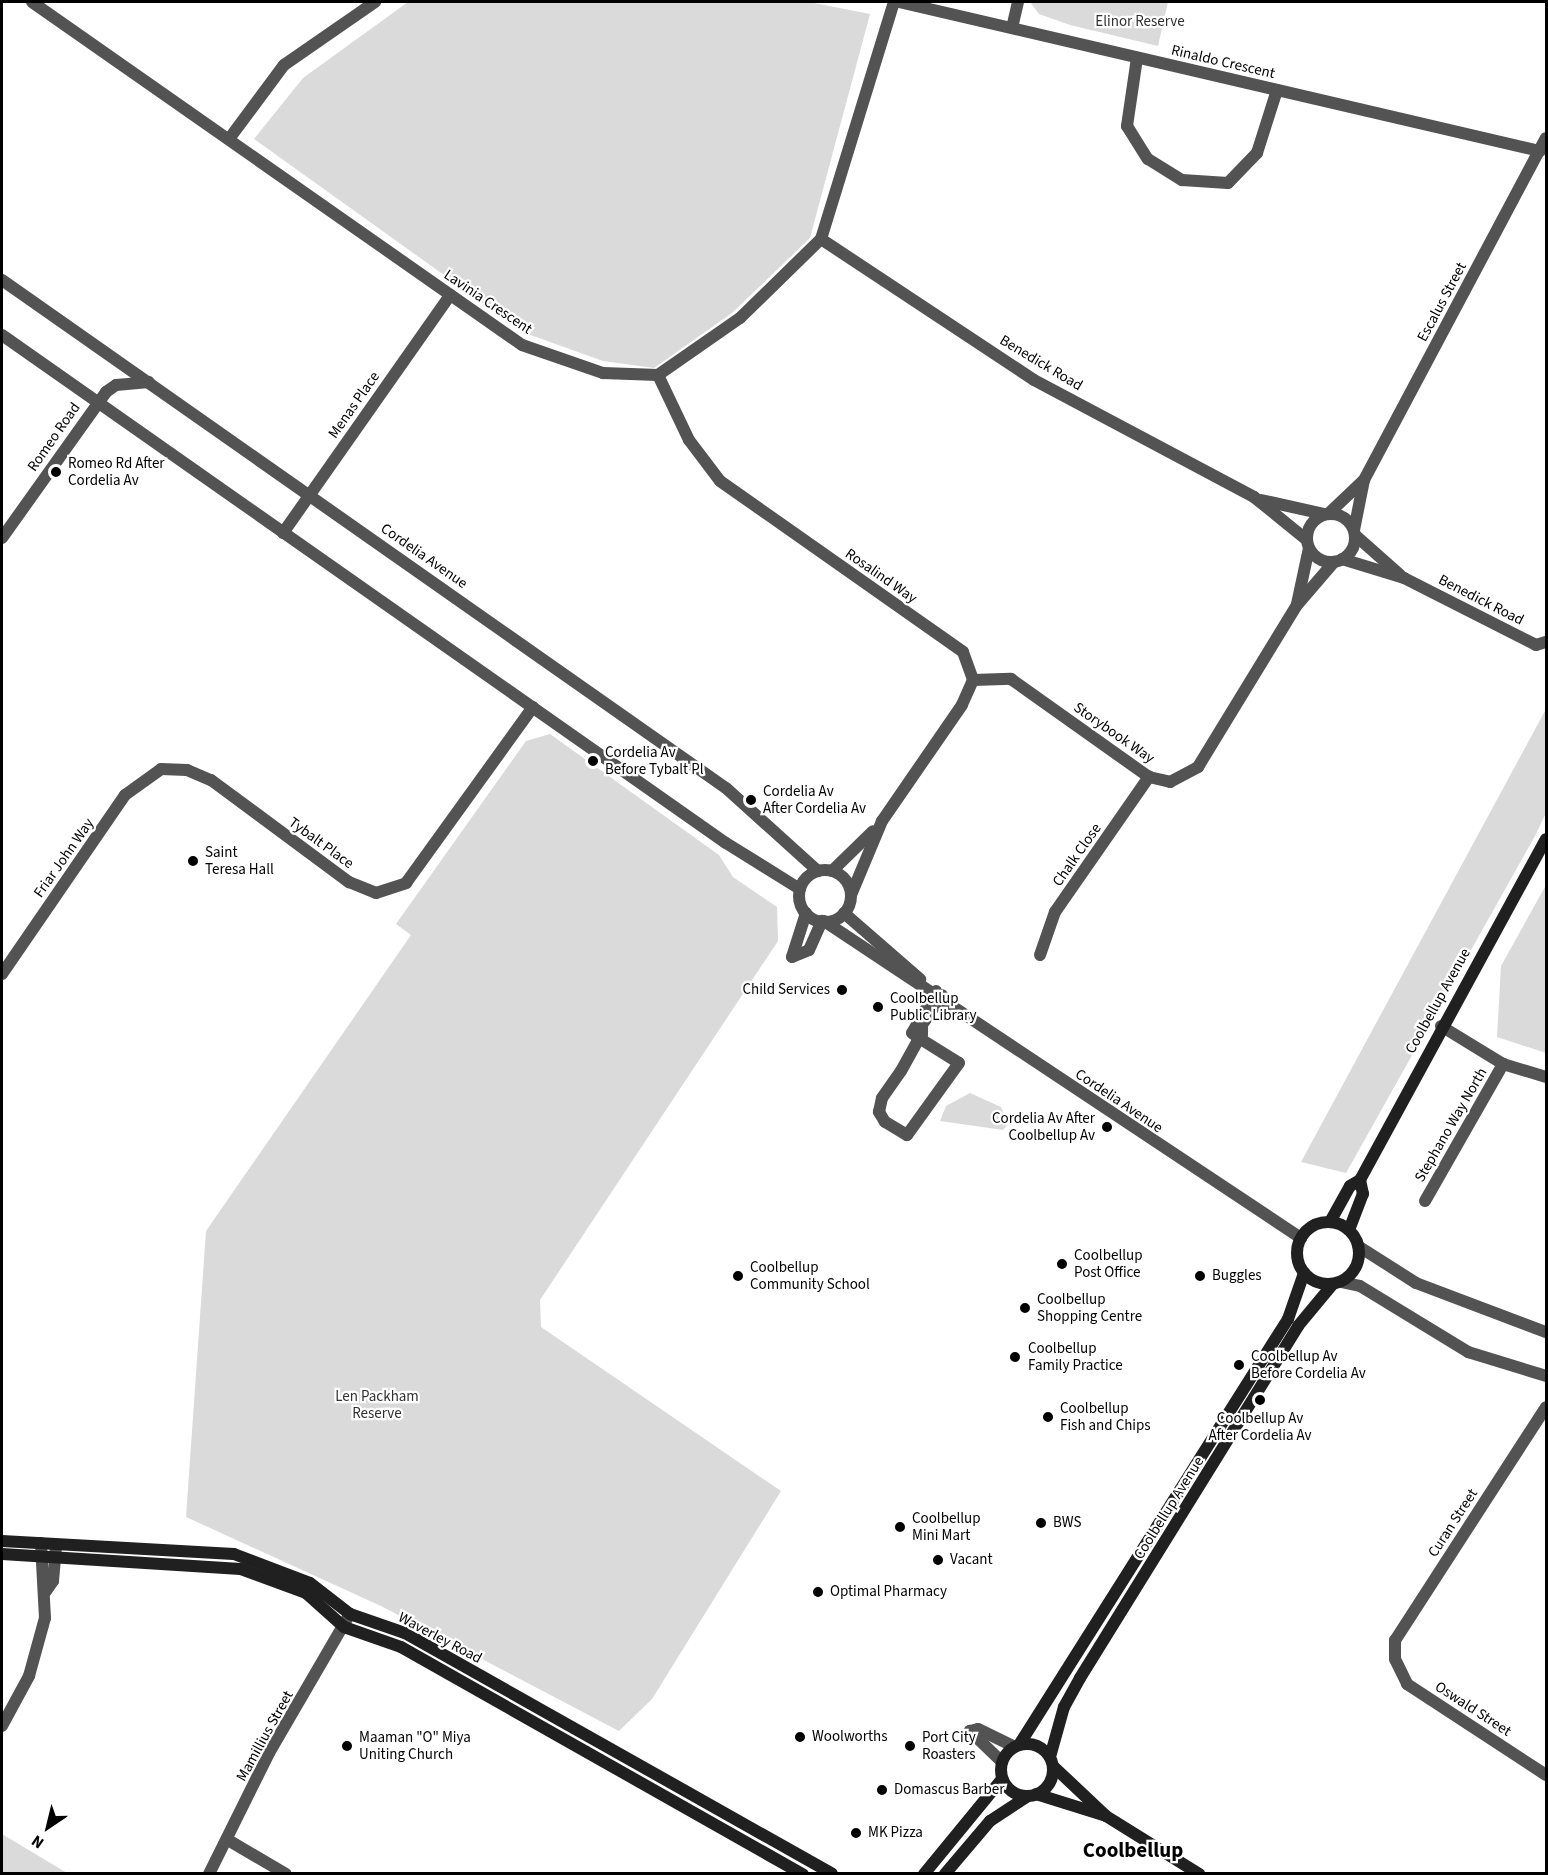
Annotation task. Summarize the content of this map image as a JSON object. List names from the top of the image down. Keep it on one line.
{"streets":{"street":["Rinaldo Crescent","Lavinia Crescent","Escalus Street","Benedick Road","Menas Place","Romeo Road","Cordelia Avenue","Rosalind Way","Storybook Way","Tybalt Place","Chalk Close","Friar John Way","Coolbellup Avenue","Stephano Way North","Curan Street","Waverley Road","Oswald Street","Mamillius Street"]},"crossings":[["Rinaldo Crescent","Escalus Street"],["Lavinia Crescent","Menas Place"],["Lavinia Crescent","Rosalind Way"],["Menas Place","Cordelia Avenue"],["Romeo Road","Cordelia Avenue"],["Cordelia Avenue","Coolbellup Avenue"],["Rosalind Way","Storybook Way"],["Storybook Way","Chalk Close"],["Tybalt Place","Friar John Way"],["Curan Street","Oswald Street"],["Waverley Road","Mamillius Street"]],"districts":["Coolbellup"],"parks":["Elinor Reserve","Len Packham Reserve"],"places":["Romeo Rd After Cordelia Av","Cordelia Av Before Tybalt Pl","Cordelia Av After Cordelia Av","Saint Teresa Hall","Child Services","Coolbellup Public Library","Cordelia Av After Coolbellup Av","Coolbellup Post Office","Coolbellup Community School","Buggles","Coolbellup Shopping Centre","Coolbellup Family Practice","Coolbellup Av Before Cordelia Av","Coolbellup Av After Cordelia Av","Coolbellup Fish and Chips","BWS","Coolbellup Mini Mart","Vacant","Optimal Pharmacy","Woolworths","Maaman \"O\" Miya Uniting Church","Port City Roasters","Domascus Barber","MK Pizza"],"north":"bottom left"}
